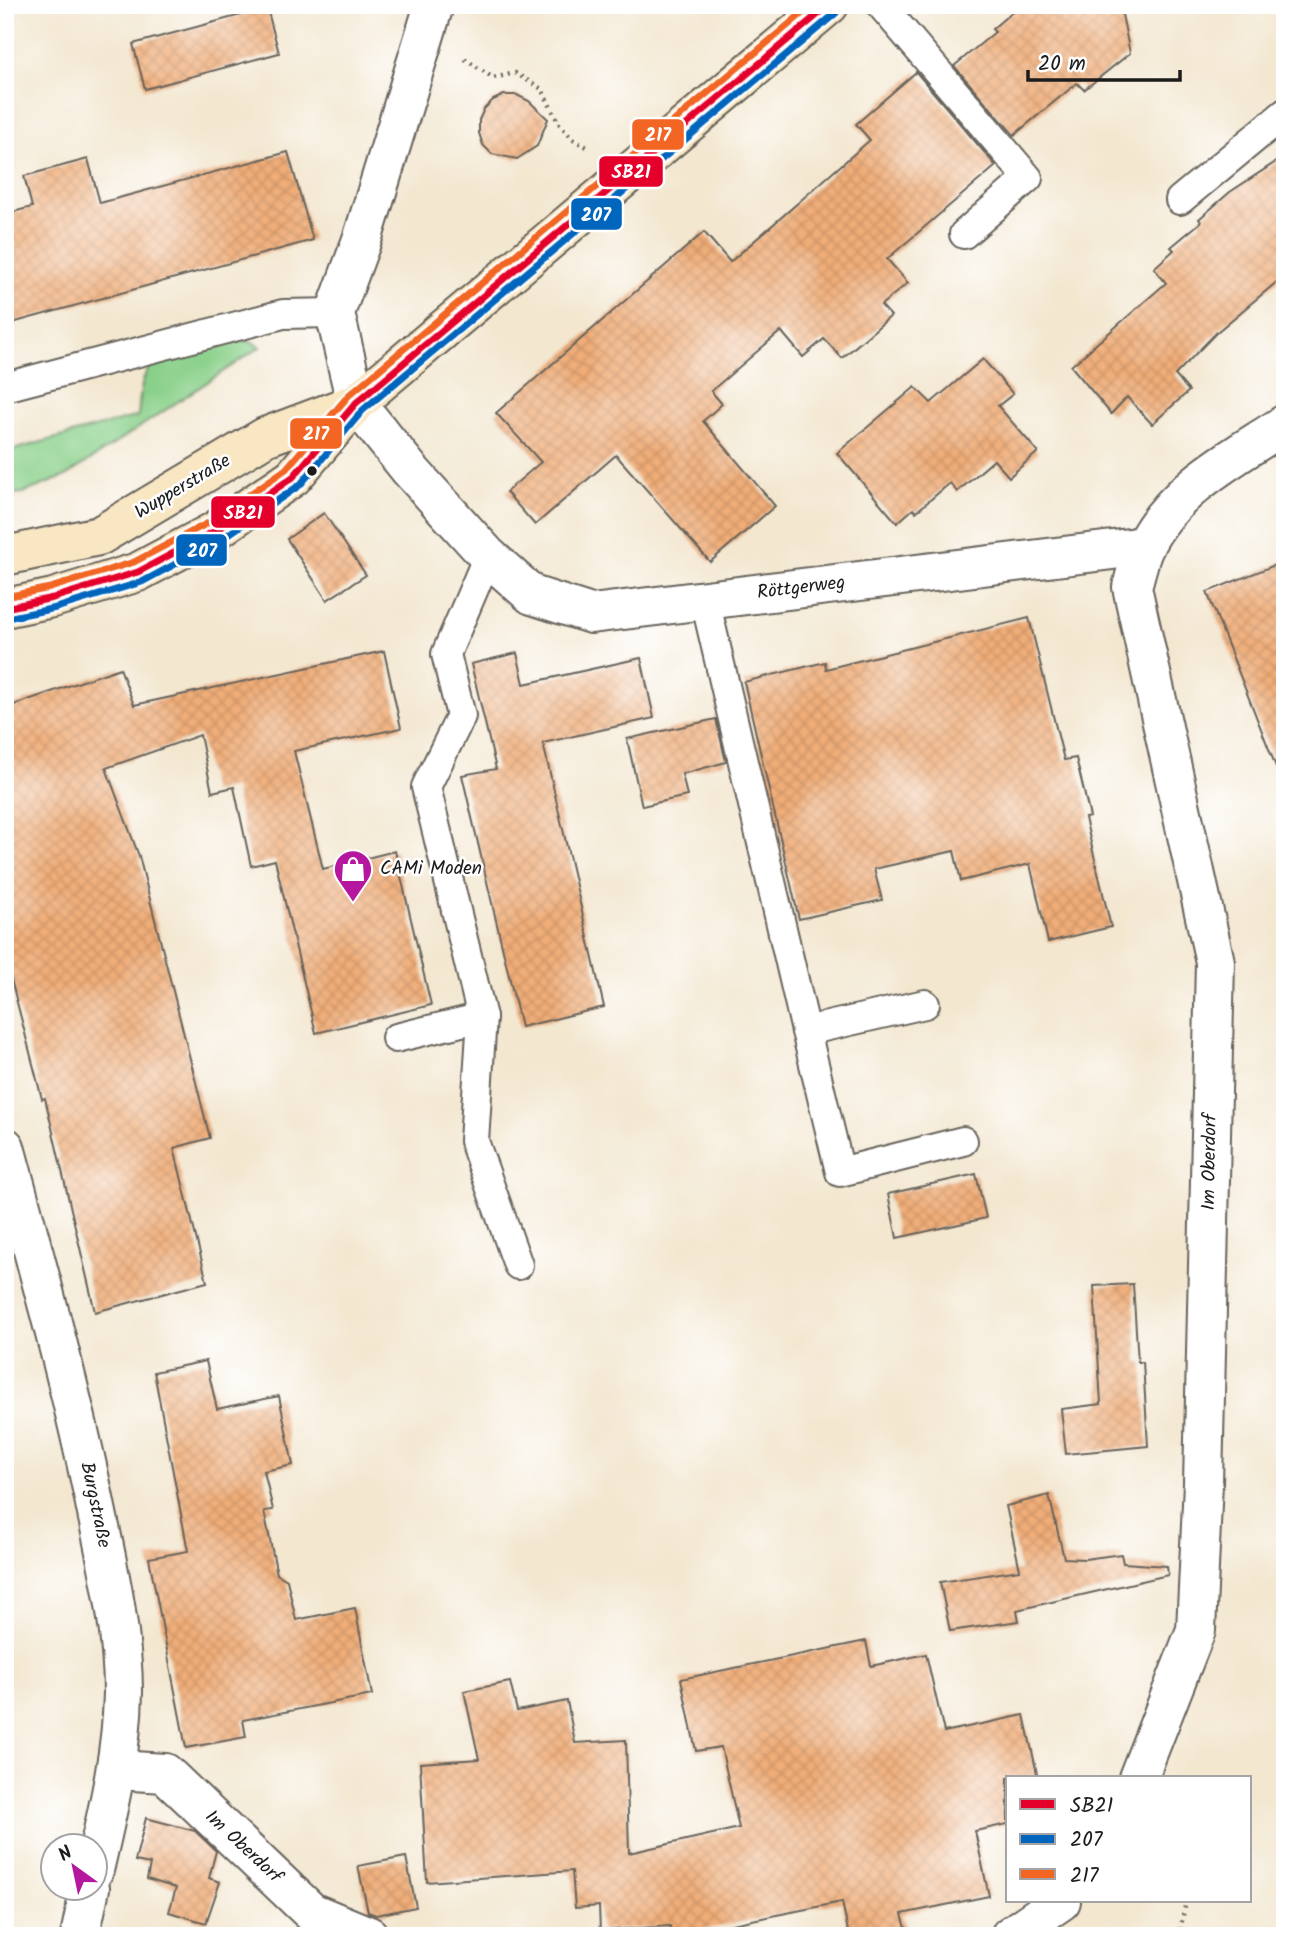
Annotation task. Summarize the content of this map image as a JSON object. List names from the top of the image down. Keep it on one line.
{"streets":{"main road":["Wupperstraße"],"street":["Röttgerweg","Im Oberdorf","Burgstraße"]},"crossings":[["Wupperstraße","Röttgerweg"],["Röttgerweg","Im Oberdorf"],["Im Oberdorf","Burgstraße"]],"places":{"shop":["CAMi Moden"]},"lines":["transit line SB21","transit line 217","transit line 207"],"legend":["SB21","207","217"],"scale_bar":"20 m","north":"top left"}
